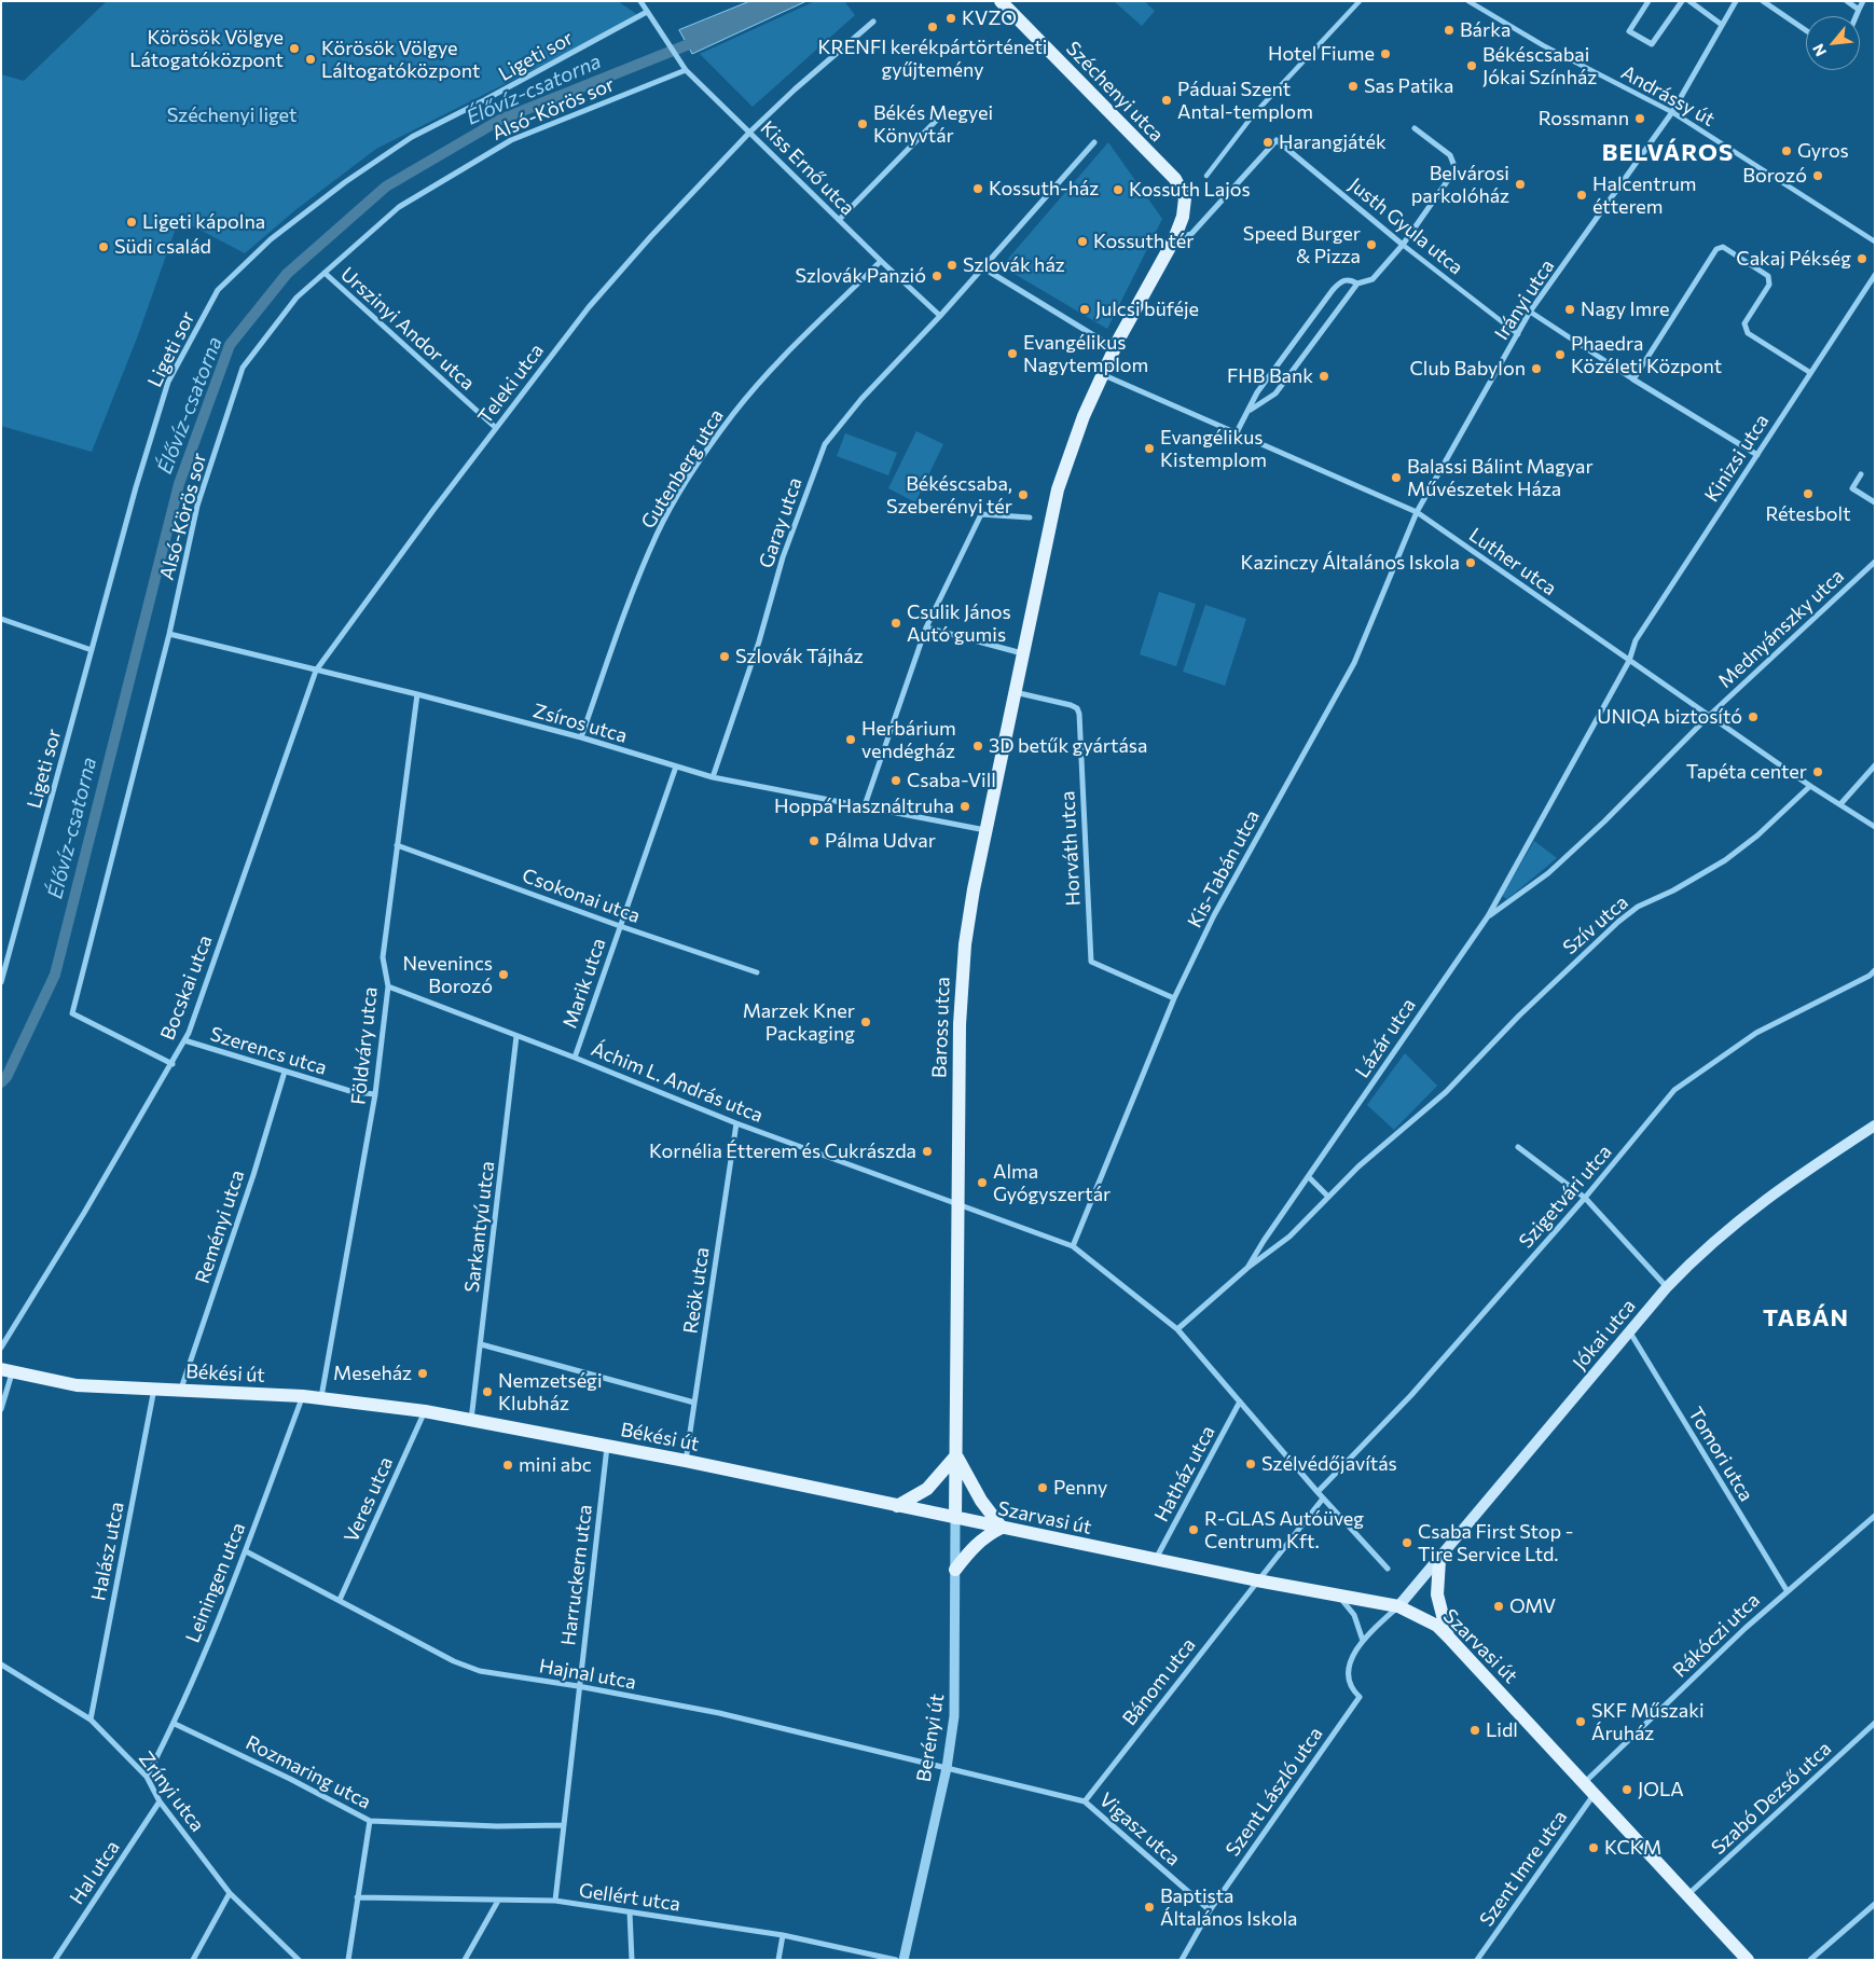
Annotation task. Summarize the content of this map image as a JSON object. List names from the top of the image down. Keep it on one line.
{"streets":{"main road":["Széchenyi utca","Baross utca","Jókai utca","Békési út","Szarvasi út"],"street":["Ligeti sor","Andrássy út","Alsó-Körös sor","Kiss Ernő utca","Justh Gyula utca","Irányi utca","Urszinyi Andor utca","Teleki utca","Kinizsi utca","Gutenberg utca","Garay utca","Luther utca","Mednyánszky utca","Zsíros utca","Horváth utca","Kis-Tabán utca","Csokonai utca","Szív utca","Marik utca","Bocskai utca","Lázár utca","Földváry utca","Szerencs utca","Áchim L. András utca","Szigetvári utca","Reményi utca","Sarkantyú utca","Reök utca","Tomori utca","Hatház utca","Veres utca","Halász utca","Harruckern utca","Leiningen utca","Rákóczi utca","Hajnal utca","Bánom utca","Berényi út","Rozmaring utca","Zrínyi utca","Szent László utca","Szabó Dezső utca","Vigasz utca","Szent Imre utca","Hal utca","Gellért utca"]},"crossings":[["Ligeti sor","Kiss Ernő utca"],["Széchenyi utca","Justh Gyula utca"],["Andrássy út","Irányi utca"],["Alsó-Körös sor","Kiss Ernő utca"],["Alsó-Körös sor","Urszinyi Andor utca"],["Alsó-Körös sor","Zsíros utca"],["Alsó-Körös sor","Bocskai utca"],["Kiss Ernő utca","Teleki utca"],["Kiss Ernő utca","Gutenberg utca"],["Kiss Ernő utca","Garay utca"],["Justh Gyula utca","Irányi utca"],["Irányi utca","Luther utca"],["Irányi utca","Kis-Tabán utca"],["Urszinyi Andor utca","Teleki utca"],["Teleki utca","Zsíros utca"],["Teleki utca","Bocskai utca"],["Kinizsi utca","Luther utca"],["Kinizsi utca","Lázár utca"],["Gutenberg utca","Zsíros utca"],["Garay utca","Zsíros utca"],["Luther utca","Mednyánszky utca"],["Luther utca","Kis-Tabán utca"],["Luther utca","Szív utca"],["Luther utca","Baross utca"],["Luther utca","Lázár utca"],["Mednyánszky utca","Lázár utca"],["Zsíros utca","Marik utca"],["Zsíros utca","Bocskai utca"],["Zsíros utca","Baross utca"],["Zsíros utca","Földváry utca"],["Horváth utca","Kis-Tabán utca"],["Horváth utca","Baross utca"],["Csokonai utca","Marik utca"],["Csokonai utca","Földváry utca"],["Szív utca","Lázár utca"],["Marik utca","Áchim L. András utca"],["Bocskai utca","Szerencs utca"],["Baross utca","Áchim L. András utca"],["Baross utca","Békési út"],["Baross utca","Szarvasi út"],["Baross utca","Berényi út"],["Földváry utca","Szerencs utca"],["Földváry utca","Áchim L. András utca"],["Földváry utca","Békési út"],["Szerencs utca","Reményi utca"],["Áchim L. András utca","Sarkantyú utca"],["Áchim L. András utca","Reök utca"],["Reményi utca","Békési út"],["Sarkantyú utca","Békési út"],["Reök utca","Békési út"],["Jókai utca","Tomori utca"],["Jókai utca","Szarvasi út"],["Jókai utca","Szent László utca"],["Békési út","Veres utca"],["Békési út","Szarvasi út"],["Békési út","Halász utca"],["Békési út","Harruckern utca"],["Békési út","Leiningen utca"],["Békési út","Berényi út"],["Tomori utca","Rákóczi utca"],["Hatház utca","Szarvasi út"],["Veres utca","Hajnal utca"],["Szarvasi út","Rákóczi utca"],["Szarvasi út","Bánom utca"],["Szarvasi út","Berényi út"],["Szarvasi út","Szent László utca"],["Szarvasi út","Szabó Dezső utca"],["Szarvasi út","Szent Imre utca"],["Halász utca","Zrínyi utca"],["Harruckern utca","Hajnal utca"],["Harruckern utca","Rozmaring utca"],["Harruckern utca","Gellért utca"],["Leiningen utca","Hajnal utca"],["Leiningen utca","Rozmaring utca"],["Leiningen utca","Zrínyi utca"],["Hajnal utca","Berényi út"],["Hajnal utca","Vigasz utca"],["Bánom utca","Vigasz utca"],["Berényi út","Vigasz utca"],["Zrínyi utca","Hal utca"],["Szent László utca","Vigasz utca"]],"districts":["BELVÁROS","TABÁN"],"water":["Élővíz-csatorna"],"parks":["Széchenyi liget"],"places":["KVZO","KRENFI kerékpártörténeti gyűjtemény","Bárka","Körösök Völgye Látogatóközpont","Hotel Fiume","Körösök Völgye Láltogatóközpont","Békéscsabai Jókai Színház","Sas Patika","Páduai Szent Antal-templom","Rossmann","Békés Megyei Könyvtár","Harangjáték","Gyros","Borozó","Belvárosi parkolóház","Kossuth-ház","Kossuth Lajos","Halcentrum étterem","Ligeti kápolna","Kossuth tér","Speed Burger & Pizza","Südi család","Cakaj Pékség","Szlovák ház","Szlovák Panzió","Julcsi büféje","Nagy Imre","Evangélikus Nagytemplom","Phaedra Közéleti Központ","Club Babylon","FHB Bank","Evangélikus Kistemplom","Balassi Bálint Magyar Művészetek Háza","Rétesbolt","Békéscsaba, Szeberényi tér","Kazinczy Általános Iskola","Csulik János Autó gumis","Szlovák Tájház","UNIQA biztosító","Herbárium vendégház","3D betűk gyártása","Tapéta center","Csaba-Vill","Hoppá Használtruha","Pálma Udvar","Nevenincs Borozó","Marzek Kner Packaging","Kornélia Étterem és Cukrászda","Alma Gyógyszertár","Meseház","Nemzetségi Klubház","Szélvédőjavítás","mini abc","Penny","R-GLAS Autóüveg Centrum Kft.","Csaba First Stop - Tire Service Ltd.","OMV","SKF Műszaki Áruház","Lidl","JOLA","KCKM","Baptista Általános Iskola"],"north":"bottom left"}
